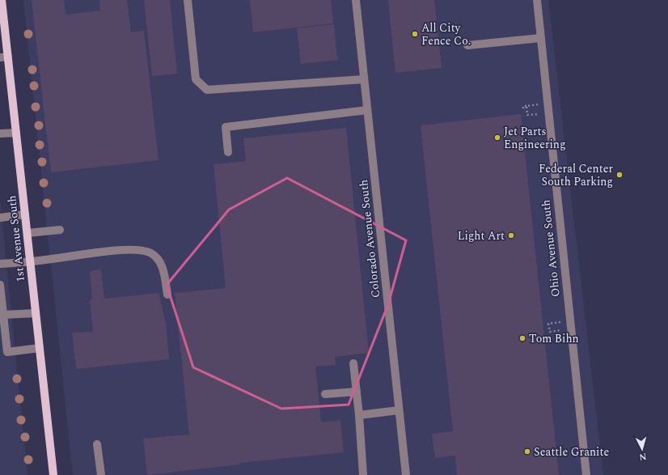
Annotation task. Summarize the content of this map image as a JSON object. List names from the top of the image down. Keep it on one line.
{"streets":{"main road":["1st Avenue South"],"street":["Colorado Avenue South","Ohio Avenue South"]},"places":["All City Fence Co.","Jet Parts Engineering","Federal Center South Parking","Light Art","Tom Bihn","Seattle Granite"],"north":"bottom"}
